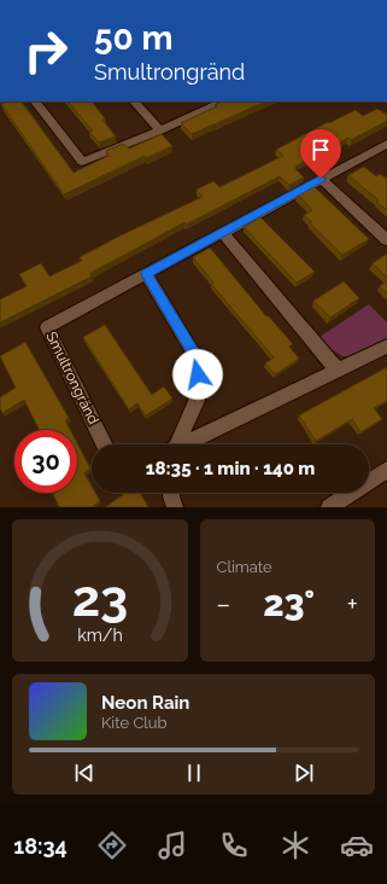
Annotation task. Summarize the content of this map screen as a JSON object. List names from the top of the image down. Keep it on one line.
{"streets":{"street":["Smultrongränd"]},"page":{"turn":["50 m","Smultrongränd"],"limit":"30","trip":"18:35 · 1 min · 140 m","tile":"Climate","heat":["−","23°","+"],"song":["Neon Rain","Kite Club"],"tabs":"18:34","gauge":["23","km/h"]}}
